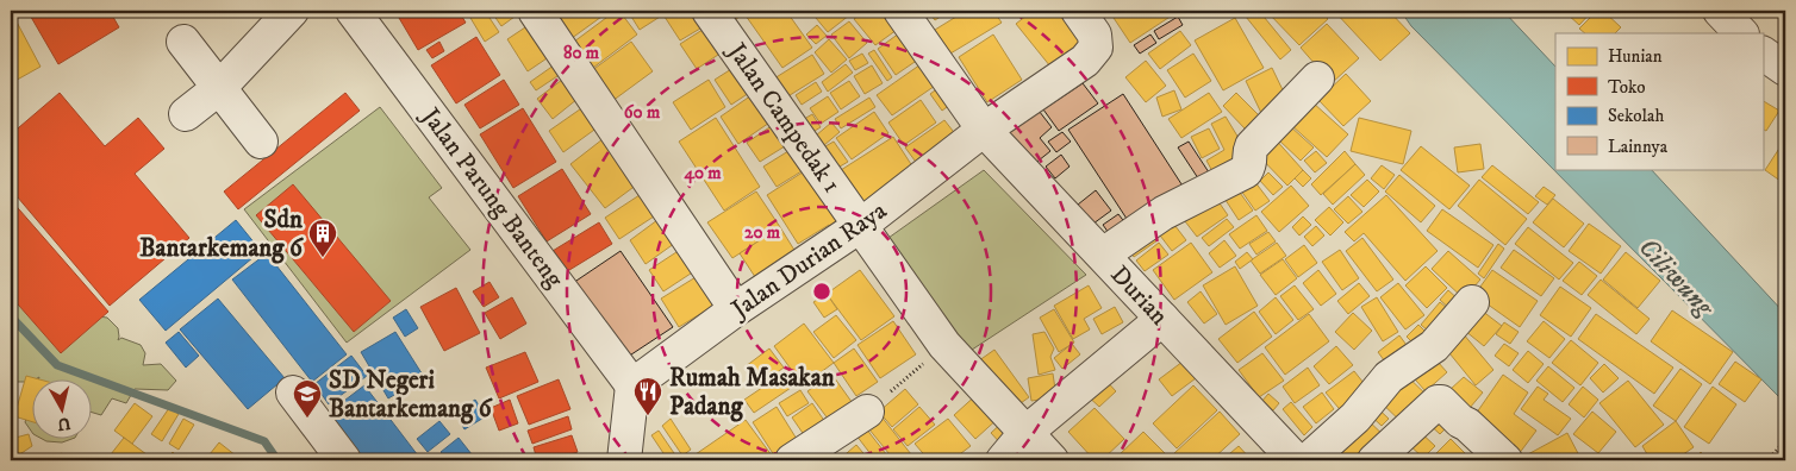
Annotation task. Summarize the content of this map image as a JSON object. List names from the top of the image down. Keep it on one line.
{"streets":{"street":["Jalan Campedak 1","Jalan Parung Banteng","Jalan Durian Raya","Durian"]},"crossings":[["Jalan Campedak 1","Jalan Durian Raya"],["Jalan Parung Banteng","Jalan Durian Raya"],["Jalan Durian Raya","Durian"]],"water":["Ciliwung"],"places":{"building":["Sdn Bantarkemang 6"],"restaurant":["Rumah Masakan Padang"],"school or university":["SD Negeri Bantarkemang 6"]},"legend":["Hunian","Toko","Sekolah","Lainnya"],"north":"bottom","rings":["80 m","60 m","40 m","20 m"]}
